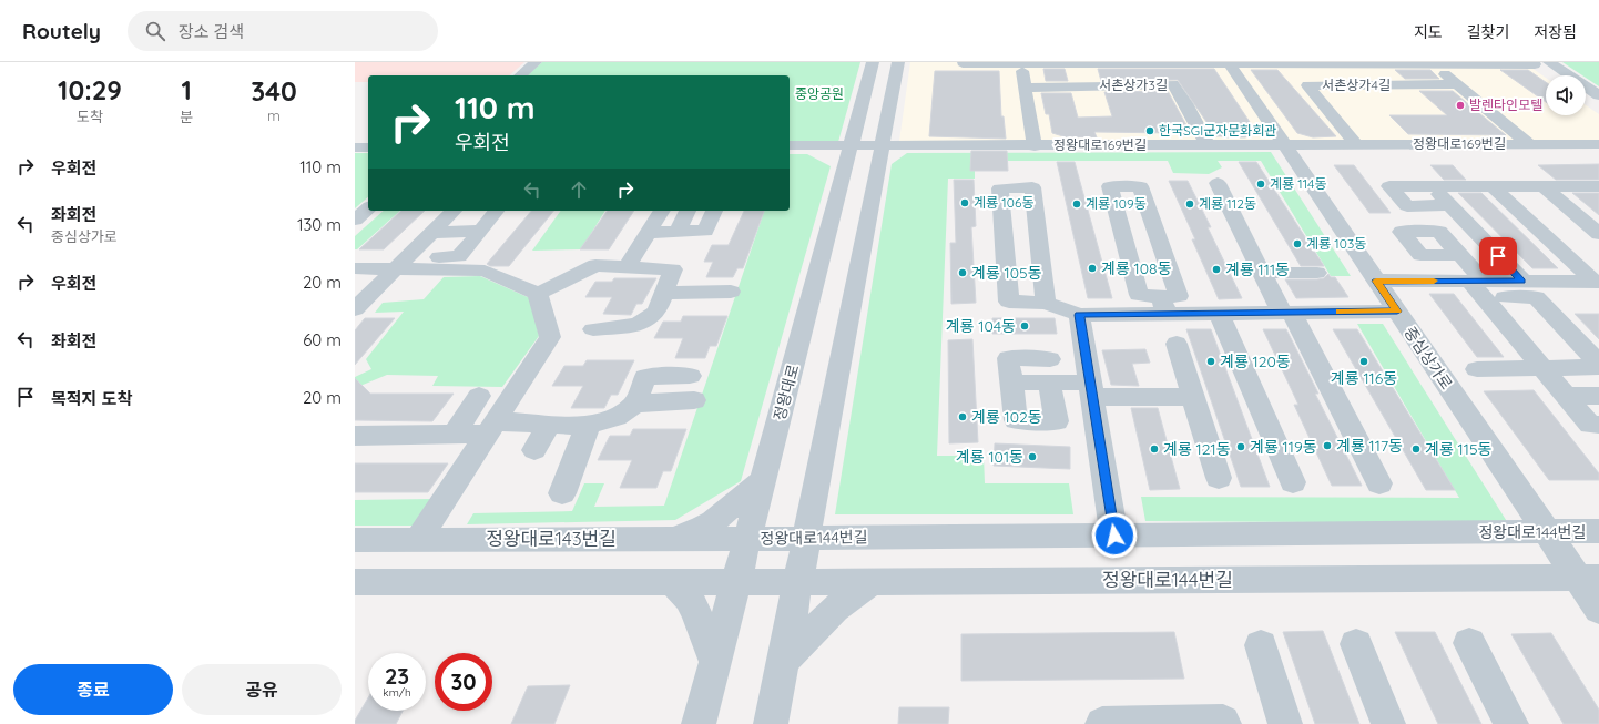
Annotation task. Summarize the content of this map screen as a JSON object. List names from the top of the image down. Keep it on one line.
{"streets":{"street":["서촌상가3길","서촌상가4길","정왕대로169번길","중심상가로","정왕대로","정왕대로144번길","정왕대로143번길"]},"crossings":[["서촌상가3길","정왕대로169번길"],["서촌상가4길","정왕대로169번길"],["정왕대로169번길","중심상가로"],["정왕대로169번길","정왕대로"],["중심상가로","정왕대로144번길"],["정왕대로","정왕대로144번길"],["정왕대로","정왕대로143번길"],["정왕대로144번길","정왕대로143번길"]],"parks":["중앙공원"],"places":["발렌타인모텔","한국SGI군자문화회관","계룡 114동","계룡 106동","계룡 109동","계룡 112동","계룡 103동","계룡 108동","계룡 111동","계룡 105동","계룡 104동","계룡 120동","계룡 116동","계룡 102동","계룡 117동","계룡 119동","계룡 121동","계룡 115동","계룡 101동"],"page":{"header":"Routely","search":"장소 검색","nav":["지도","길찾기","저장됨"],"eta":["10:29","도착","1","분","340","m"],"turn":["110 m","우회전"],"list":[{"name":"우회전","value":"110 m"},{"name":"좌회전","note":"중심상가로","value":"130 m"},{"name":"우회전","value":"20 m"},{"name":"좌회전","value":"60 m"},{"name":"목적지 도착","value":"20 m"}],"speed":"23 km/h","limit":"30","buttons":["종료","공유"]}}
